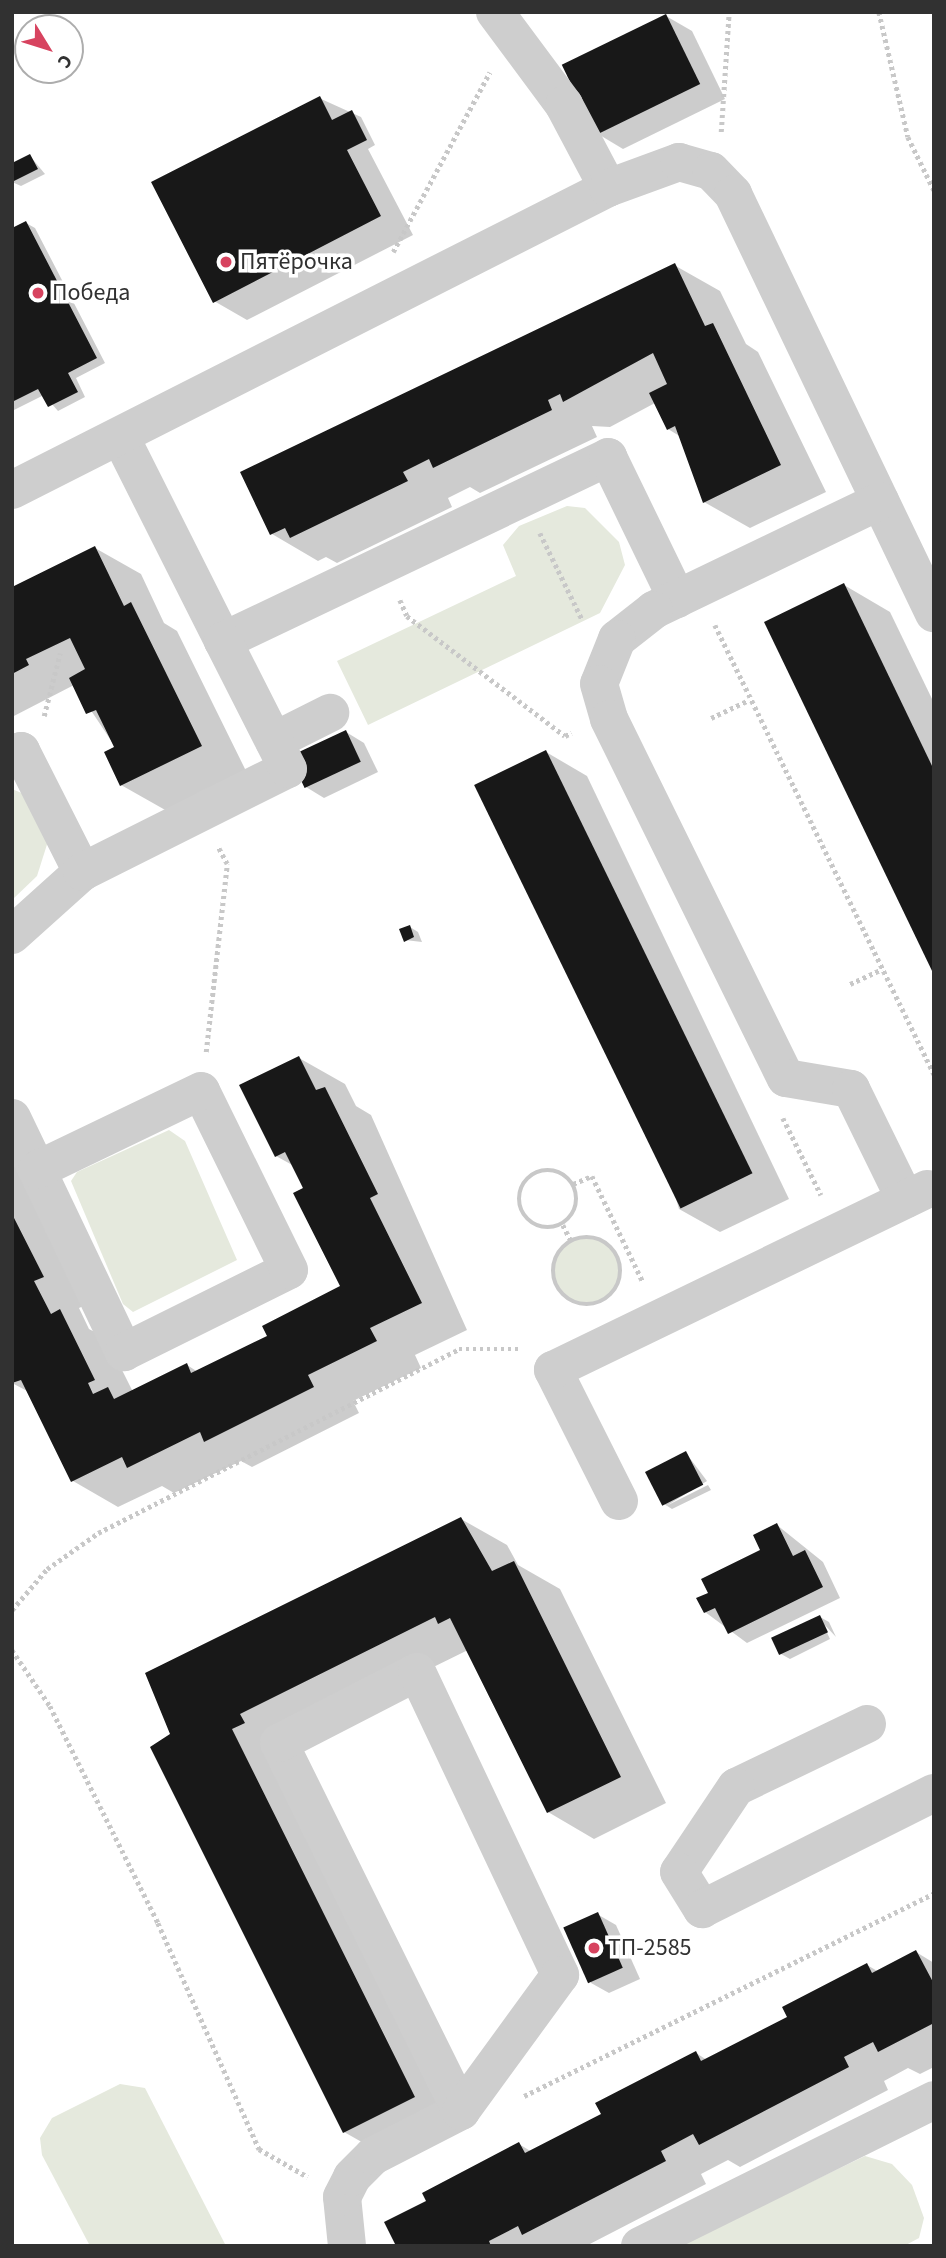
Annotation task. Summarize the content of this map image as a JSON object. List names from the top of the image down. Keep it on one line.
{"places":["Пятёрочка","Победа","ТП-2585"],"north":"bottom right"}
